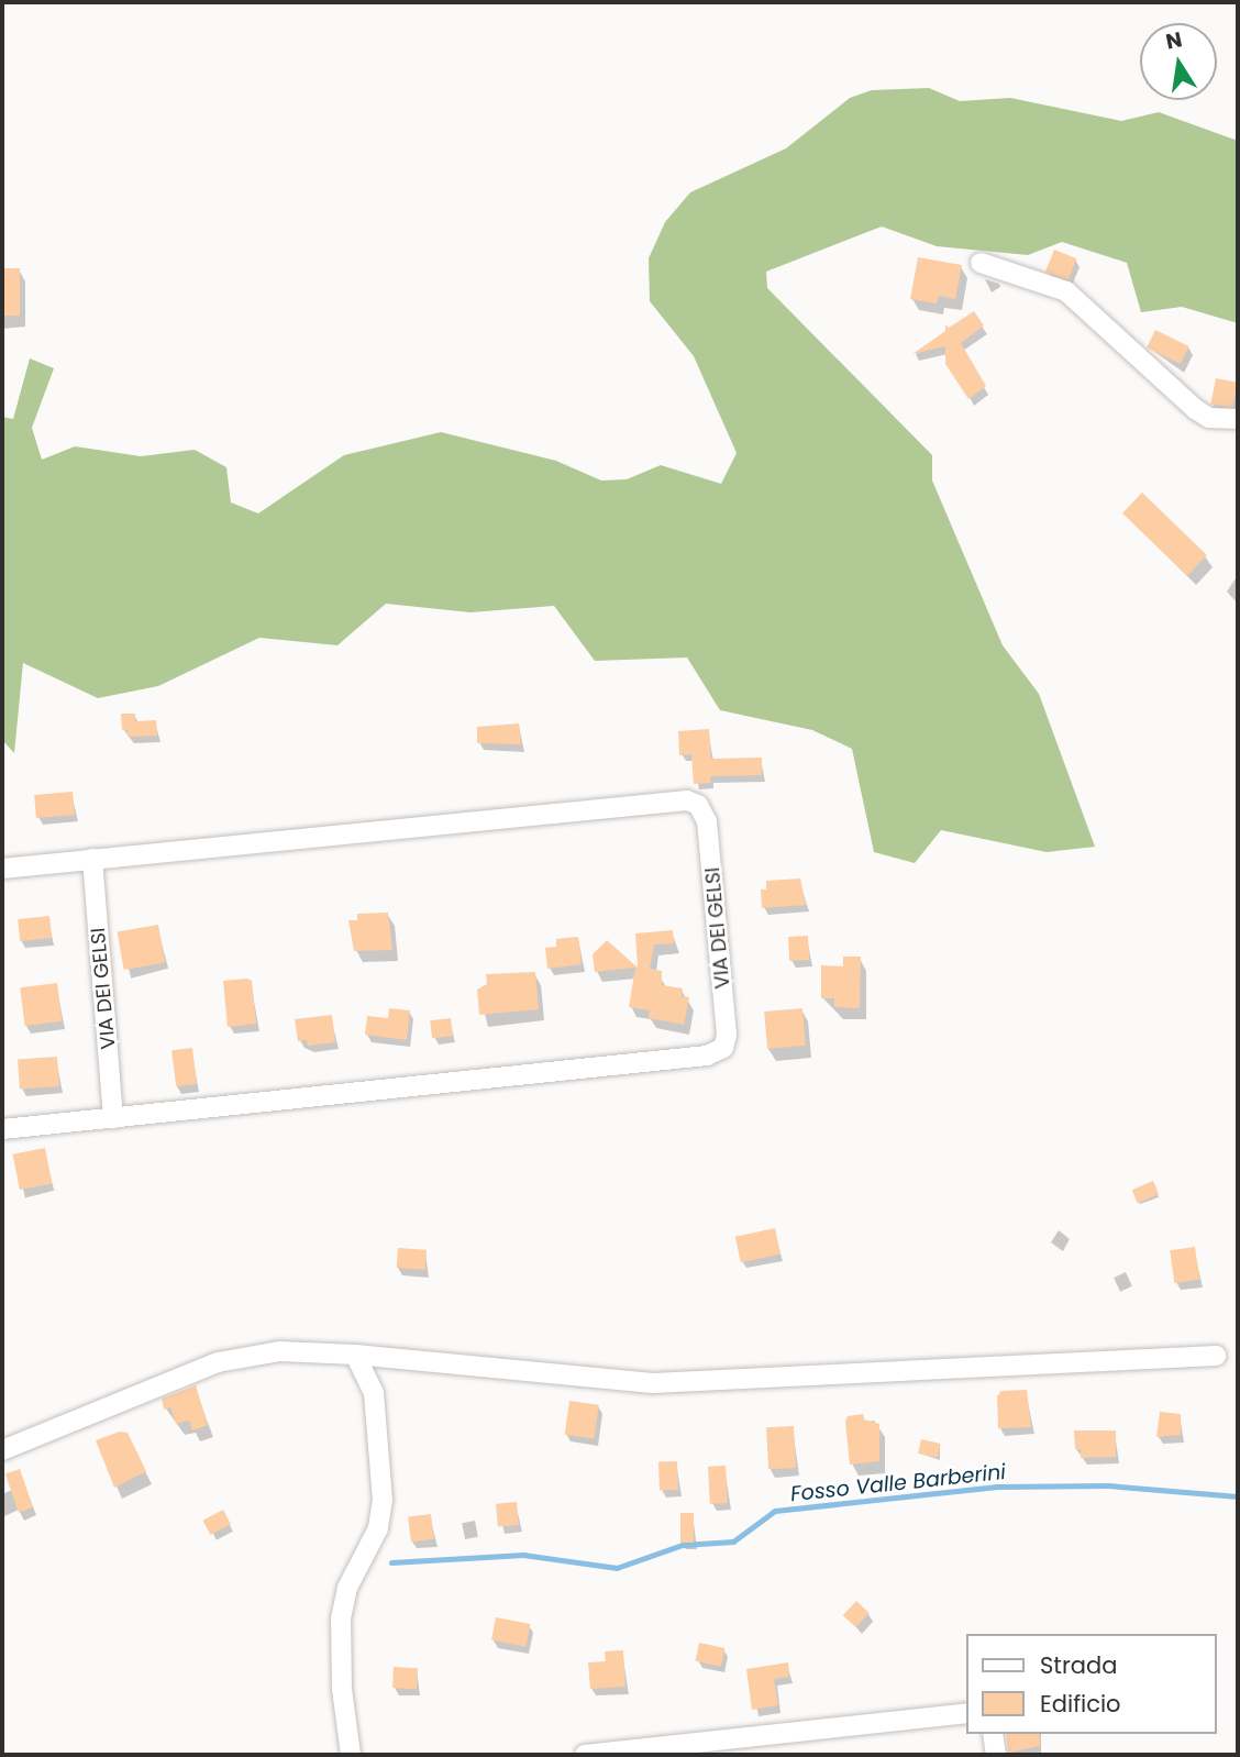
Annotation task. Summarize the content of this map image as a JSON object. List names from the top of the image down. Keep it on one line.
{"streets":{"street":["VIA DEI GELSI"]},"water":["Fosso Valle Barberini"],"legend":["Strada","Edificio"],"north":"top"}
